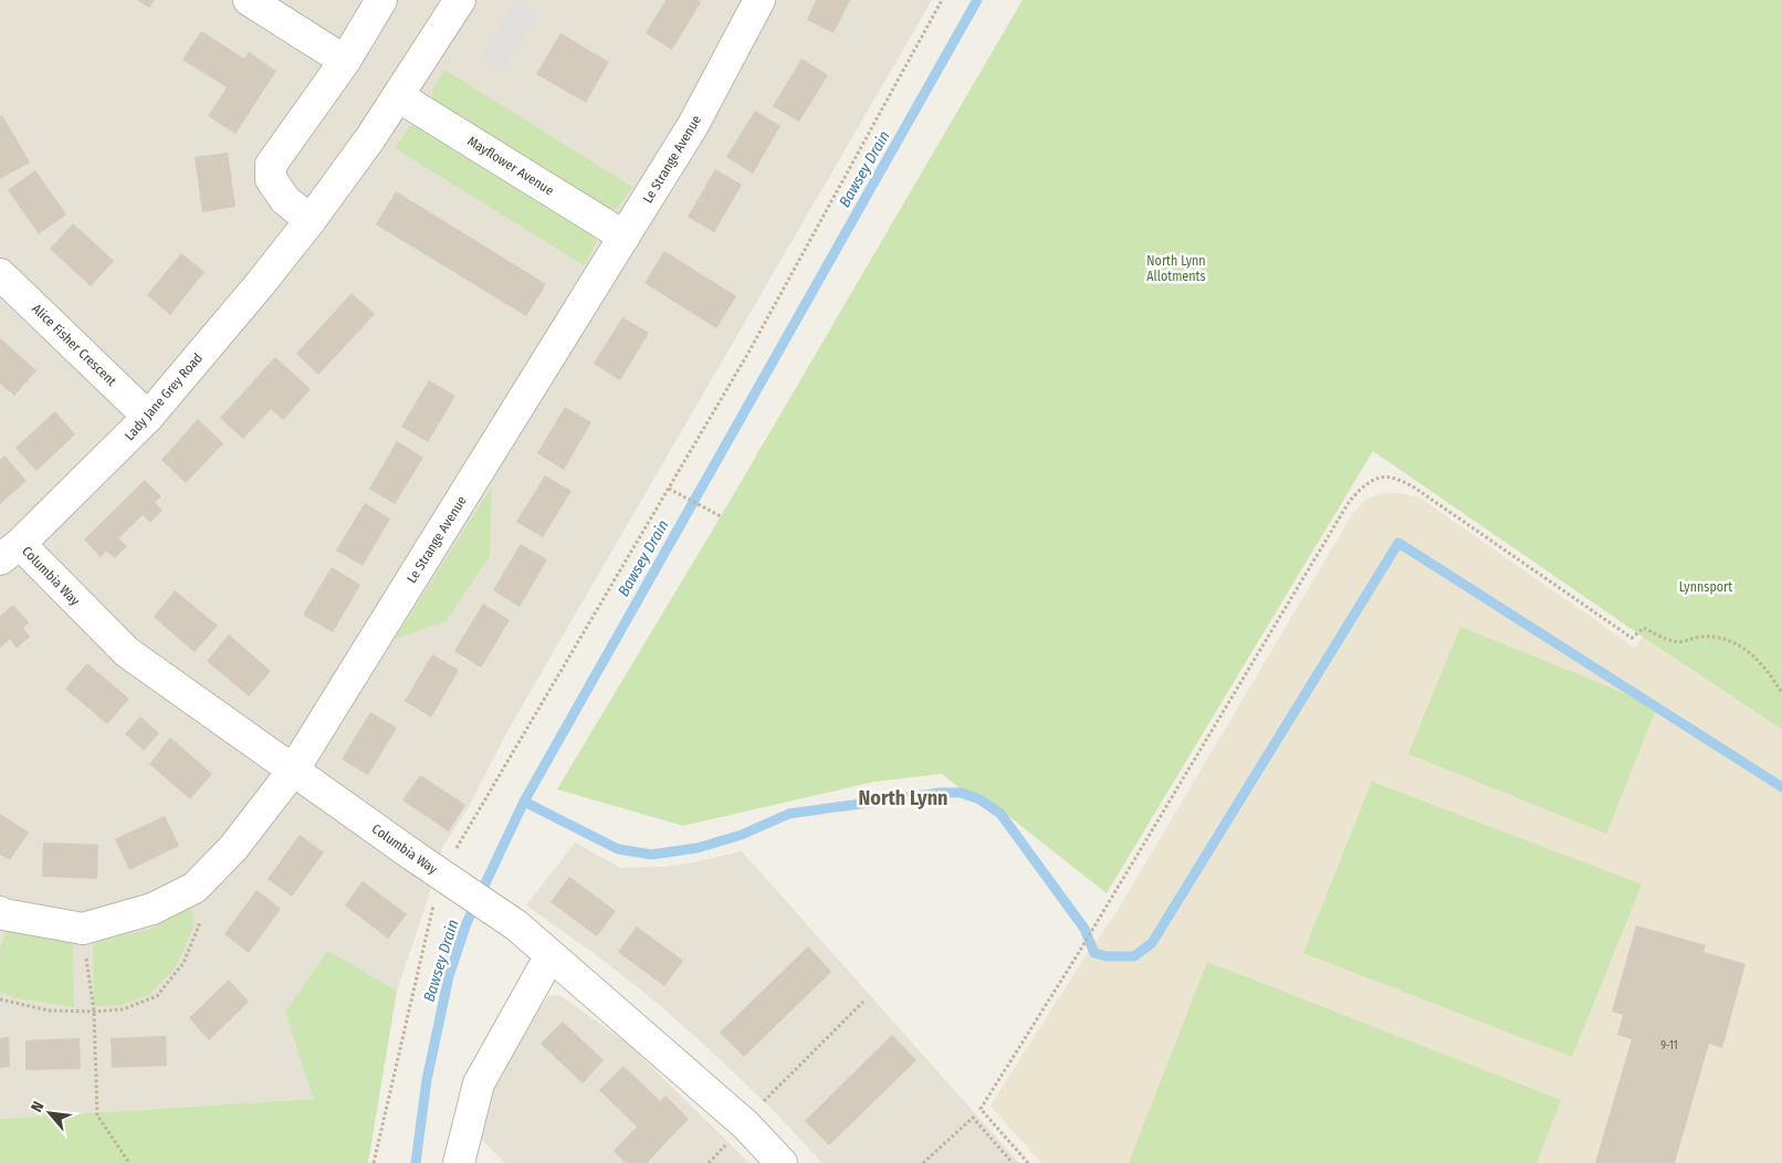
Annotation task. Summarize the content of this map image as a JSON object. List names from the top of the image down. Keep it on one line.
{"streets":{"street":["Le Strange Avenue","Mayflower Avenue","Alice Fisher Crescent","Lady Jane Grey Road","Columbia Way"]},"crossings":[["Le Strange Avenue","Mayflower Avenue"],["Le Strange Avenue","Columbia Way"],["Mayflower Avenue","Lady Jane Grey Road"],["Alice Fisher Crescent","Lady Jane Grey Road"],["Lady Jane Grey Road","Columbia Way"]],"districts":["North Lynn"],"water":["Bawsey Drain"],"parks":["North Lynn Allotments","Lynnsport"],"house_numbers":["9-11"],"north":"top left"}
